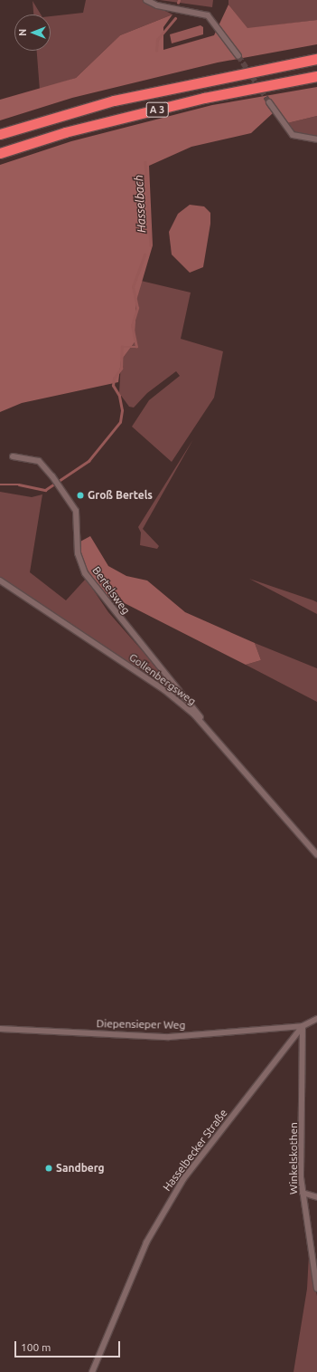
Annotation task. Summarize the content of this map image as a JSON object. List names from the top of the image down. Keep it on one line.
{"streets":{"highway":["A 3"],"street":["Bertelsweg","Gollenbergsweg","Diepensieper Weg","Hasselbecker Straße","Winkelskothen"]},"crossings":[["Bertelsweg","Gollenbergsweg"],["Diepensieper Weg","Hasselbecker Straße"],["Diepensieper Weg","Winkelskothen"],["Hasselbecker Straße","Winkelskothen"]],"water":["Hasselbach"],"places":["Groß Bertels","Sandberg"],"scale_bar":"100 m","north":"left"}
